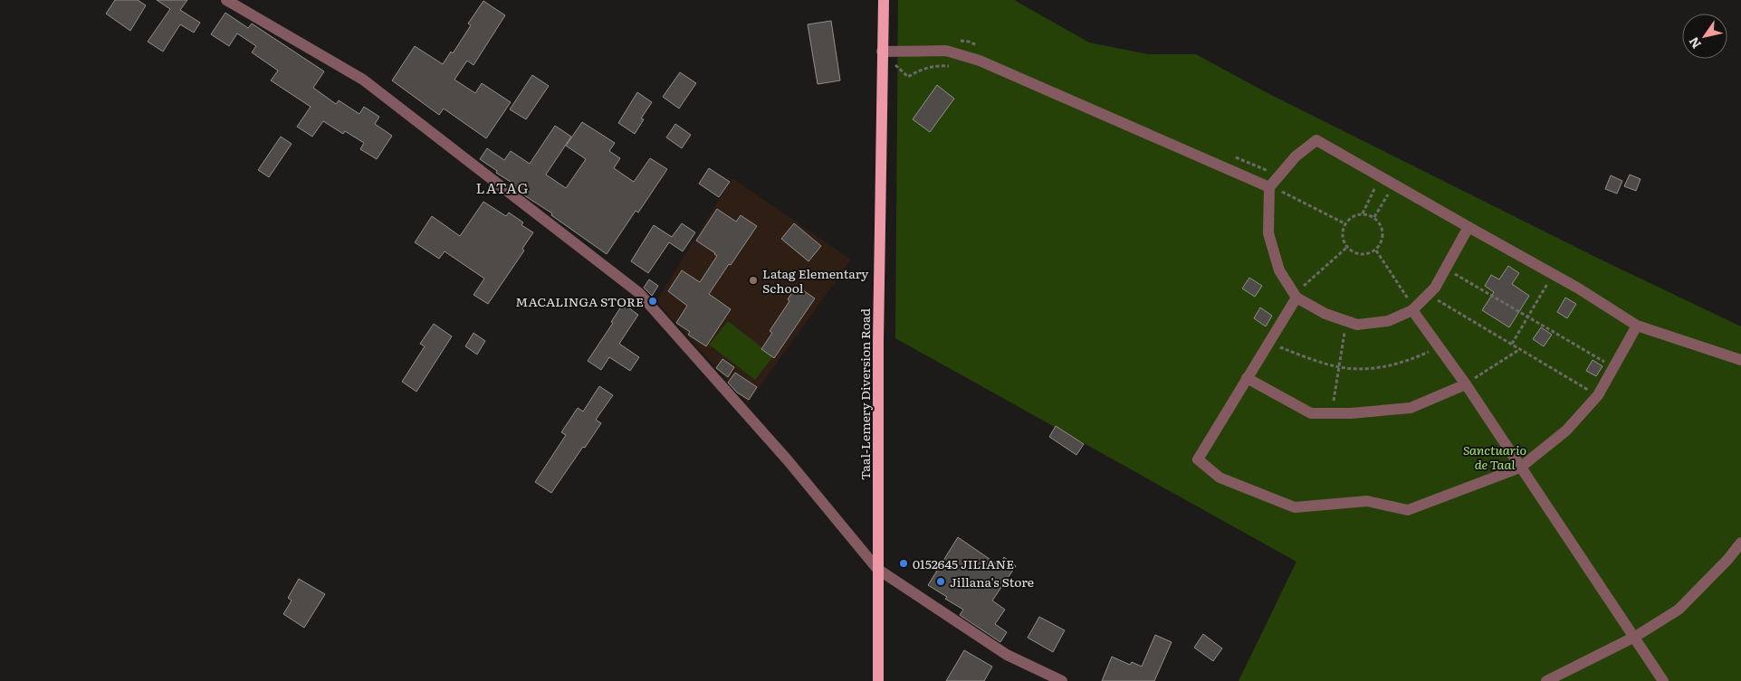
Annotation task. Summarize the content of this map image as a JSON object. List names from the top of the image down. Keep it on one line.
{"streets":{"main road":["Taal-Lemery Diversion Road"]},"districts":["LATAG"],"parks":["Sanctuario de Taal"],"places":["Latag Elementary School","MACALINGA STORE","0152645 JILIANE","Jillana's Store"],"north":"bottom left"}
